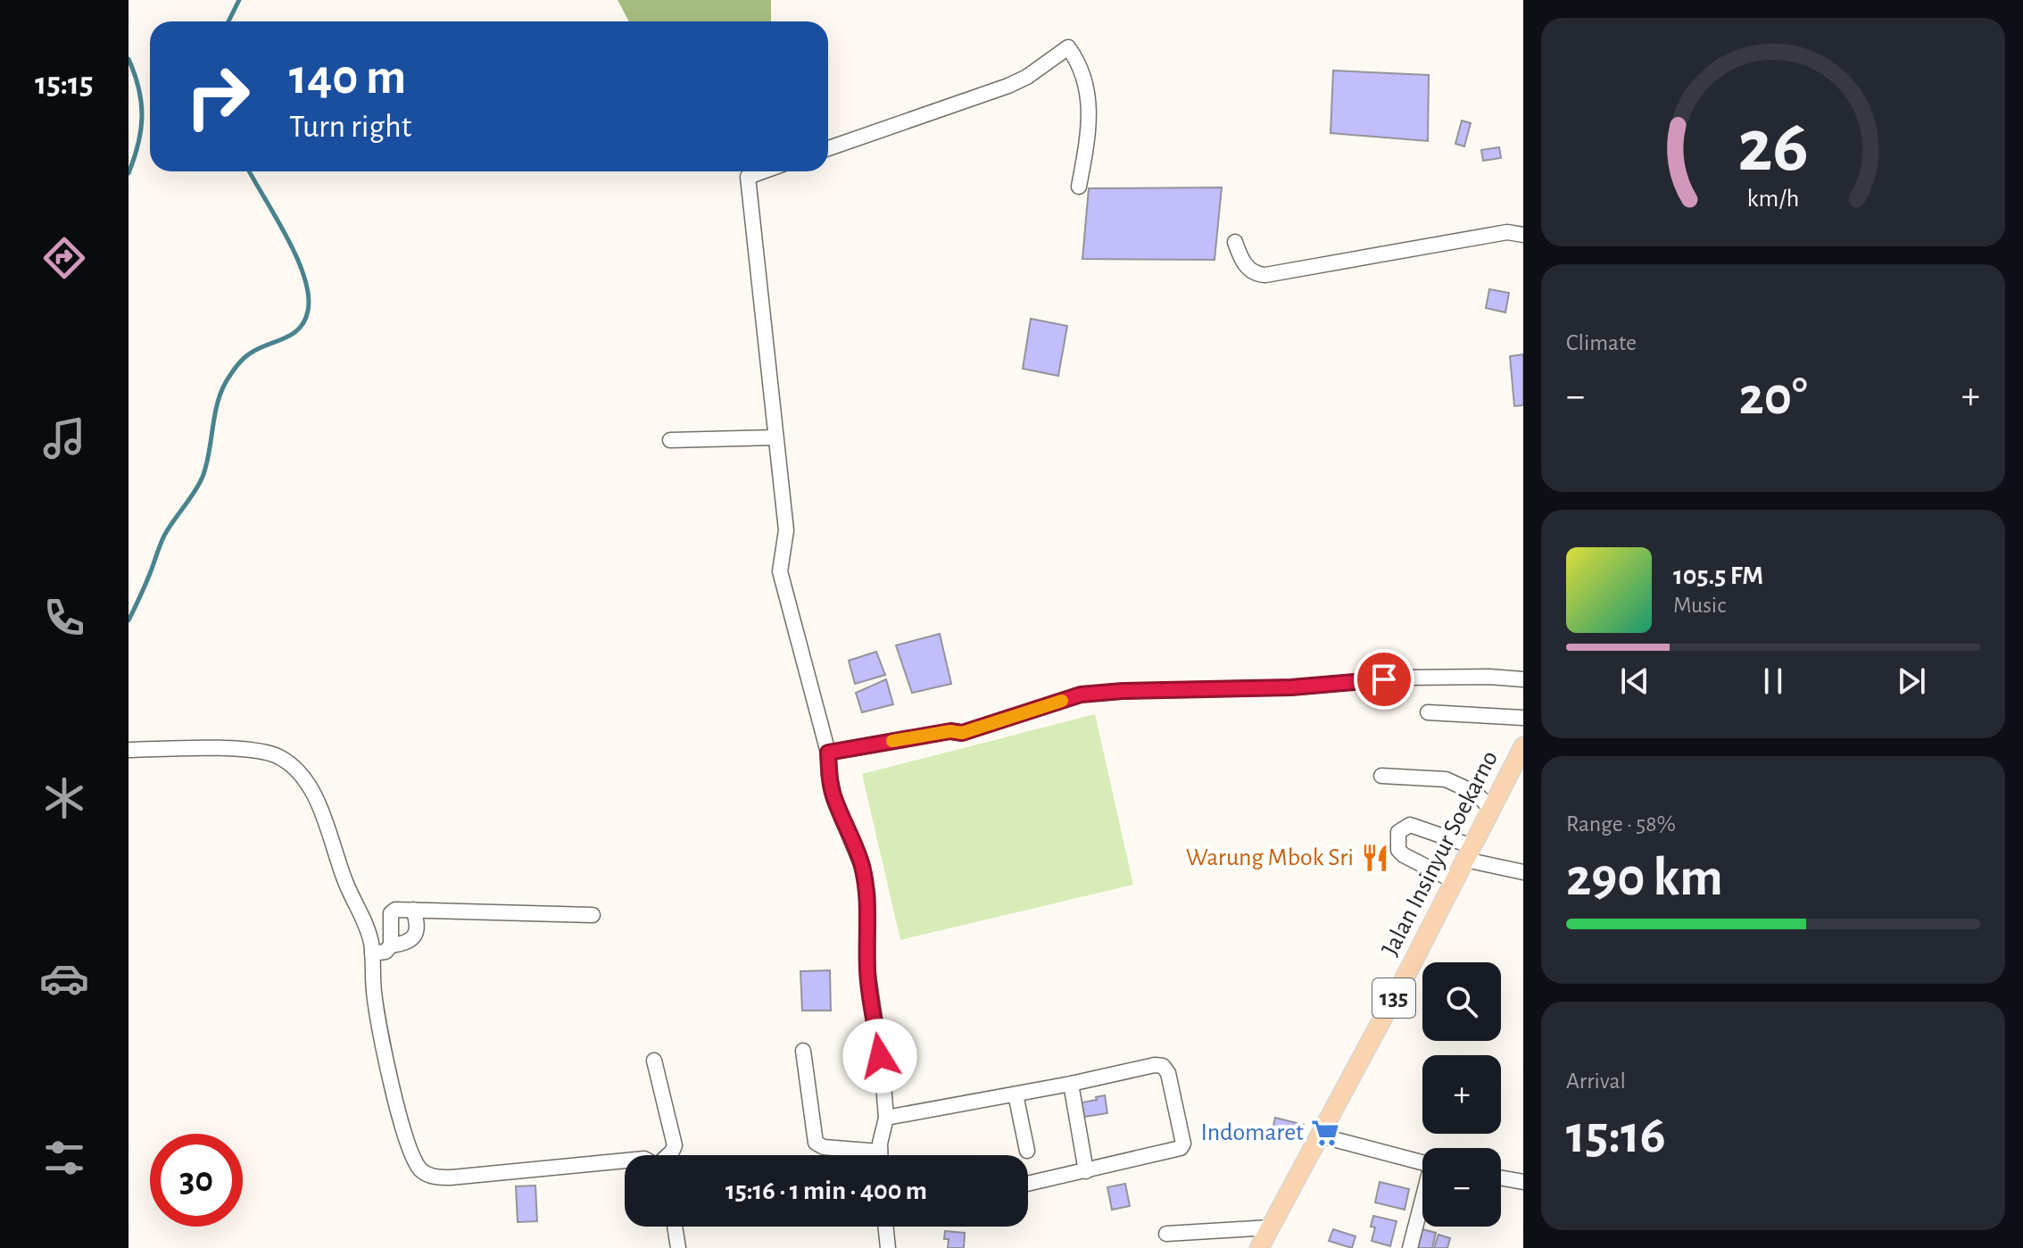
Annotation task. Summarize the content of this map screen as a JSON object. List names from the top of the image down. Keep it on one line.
{"streets":{"main road":["Jalan Insinyur Soekarno","135"]},"places":{"restaurant":["Warung Mbok Sri"],"supermarket":["Indomaret"]},"page":{"tabs":"15:15","turn":["140 m","Turn right"],"tile":["Climate",["Range · 58%","290 km"],["Arrival","15:16"]],"heat":["−","20°","+"],"song":["105.5 FM","Music"],"map_buttons":["+","−"],"limit":"30","trip":"15:16 · 1 min · 400 m","gauge":["26","km/h"]}}
